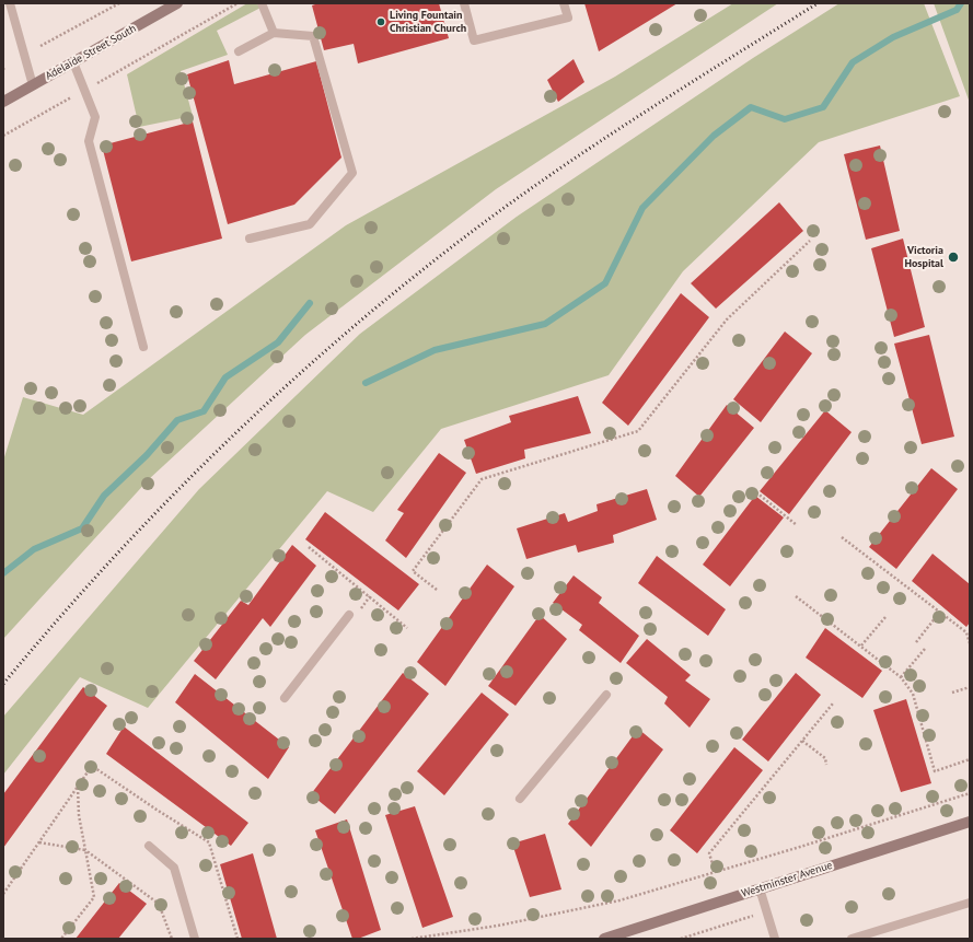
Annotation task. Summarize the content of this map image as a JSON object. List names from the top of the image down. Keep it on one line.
{"streets":{"street":["Adelaide Street South","Westminster Avenue"]},"places":["Living Fountain Christian Church","Victoria Hospital"]}
